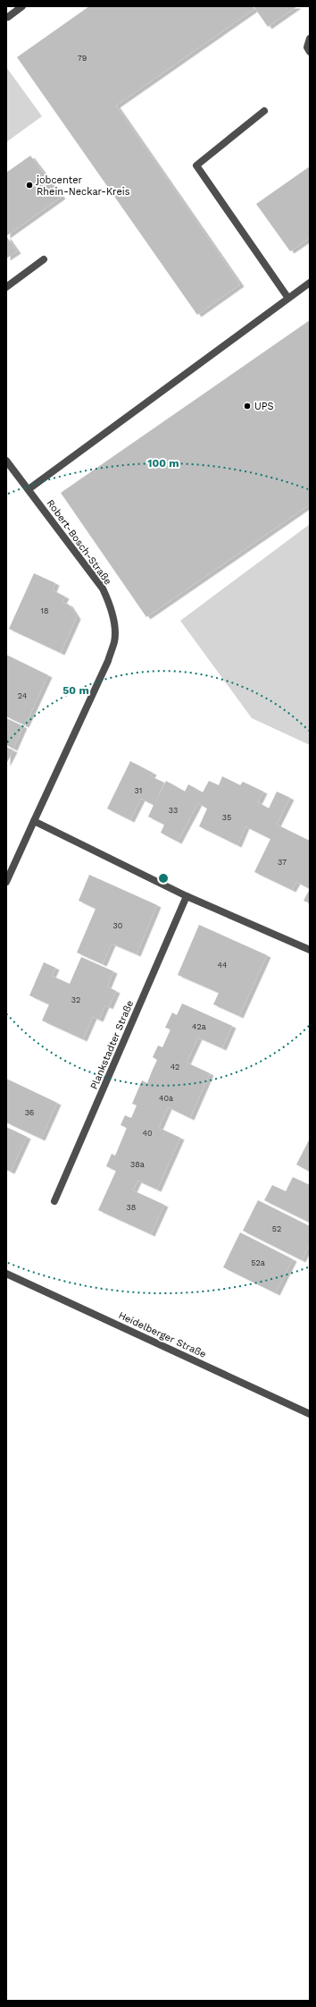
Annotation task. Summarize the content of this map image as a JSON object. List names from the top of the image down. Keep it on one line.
{"streets":{"street":["Robert-Bosch-Straße","Plankstadter Straße","Heidelberger Straße"]},"places":["jobcenter Rhein-Neckar-Kreis","UPS"],"house_numbers":["79","18","24","31","33","35","37","30","44","32","42a","42","40a","36","40","38a","38","52","52a"],"rings":["100 m","50 m"]}
